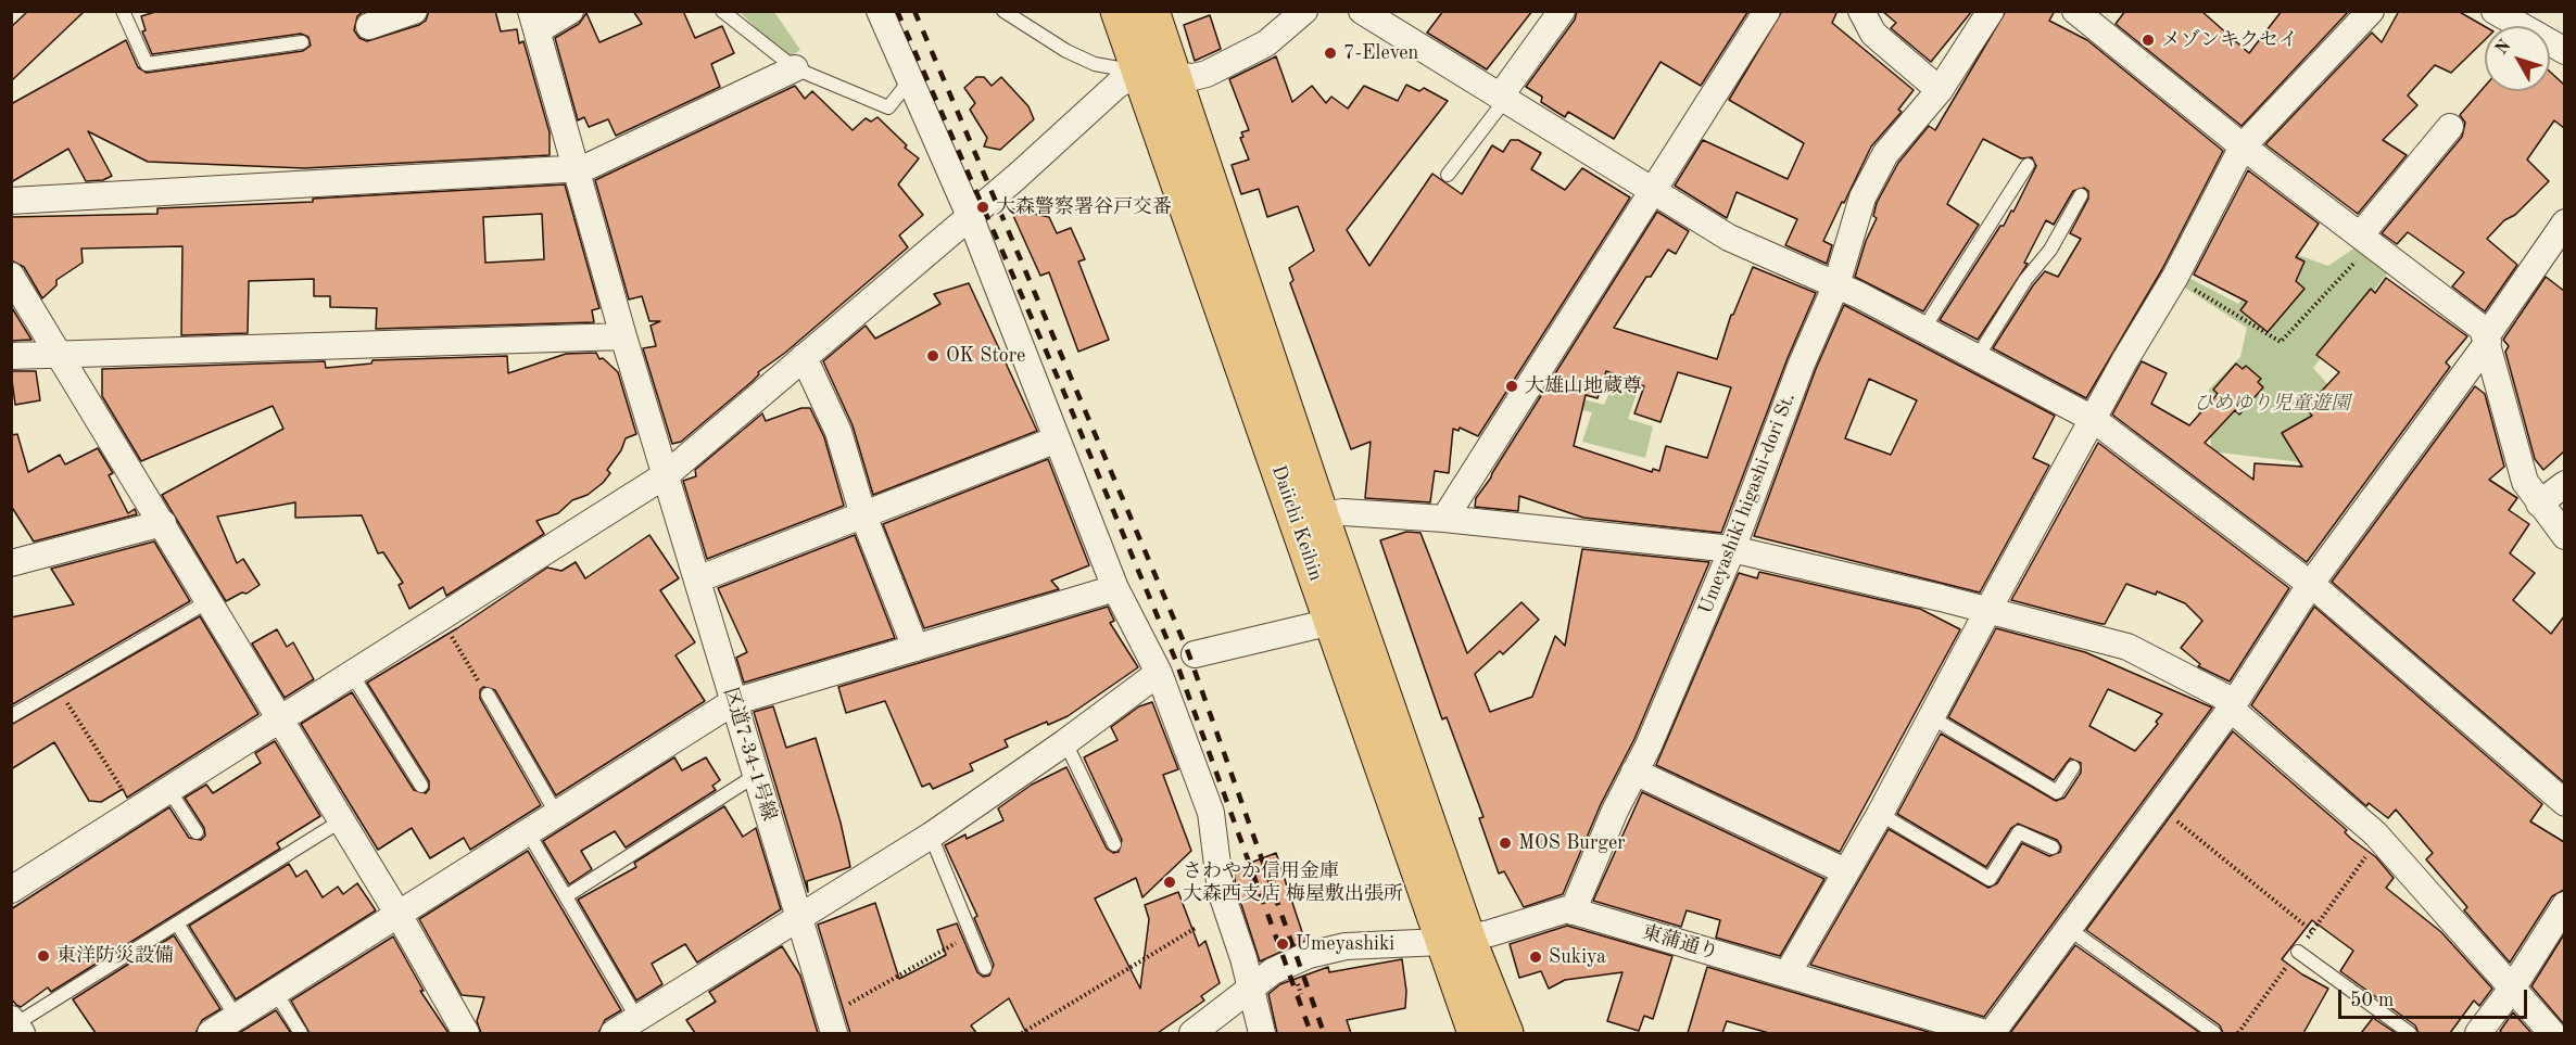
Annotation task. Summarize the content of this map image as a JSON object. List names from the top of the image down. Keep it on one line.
{"streets":{"highway":["Daiichi Keihin"],"street":["Umeyashiki higashi-dori St.","区道7-34-1号線","東蒲通り"]},"crossings":[["Umeyashiki higashi-dori St.","東蒲通り"]],"parks":["ひめゆり児童遊園"],"places":["メゾンキクセイ","7-Eleven","大森警察署谷戸交番","OK Store","大雄山地蔵尊","MOS Burger","さわやか信用金庫 大森西支店 梅屋敷出張所","Umeyashiki","東洋防災設備","Sukiya"],"scale_bar":"50 m","north":"top left"}
